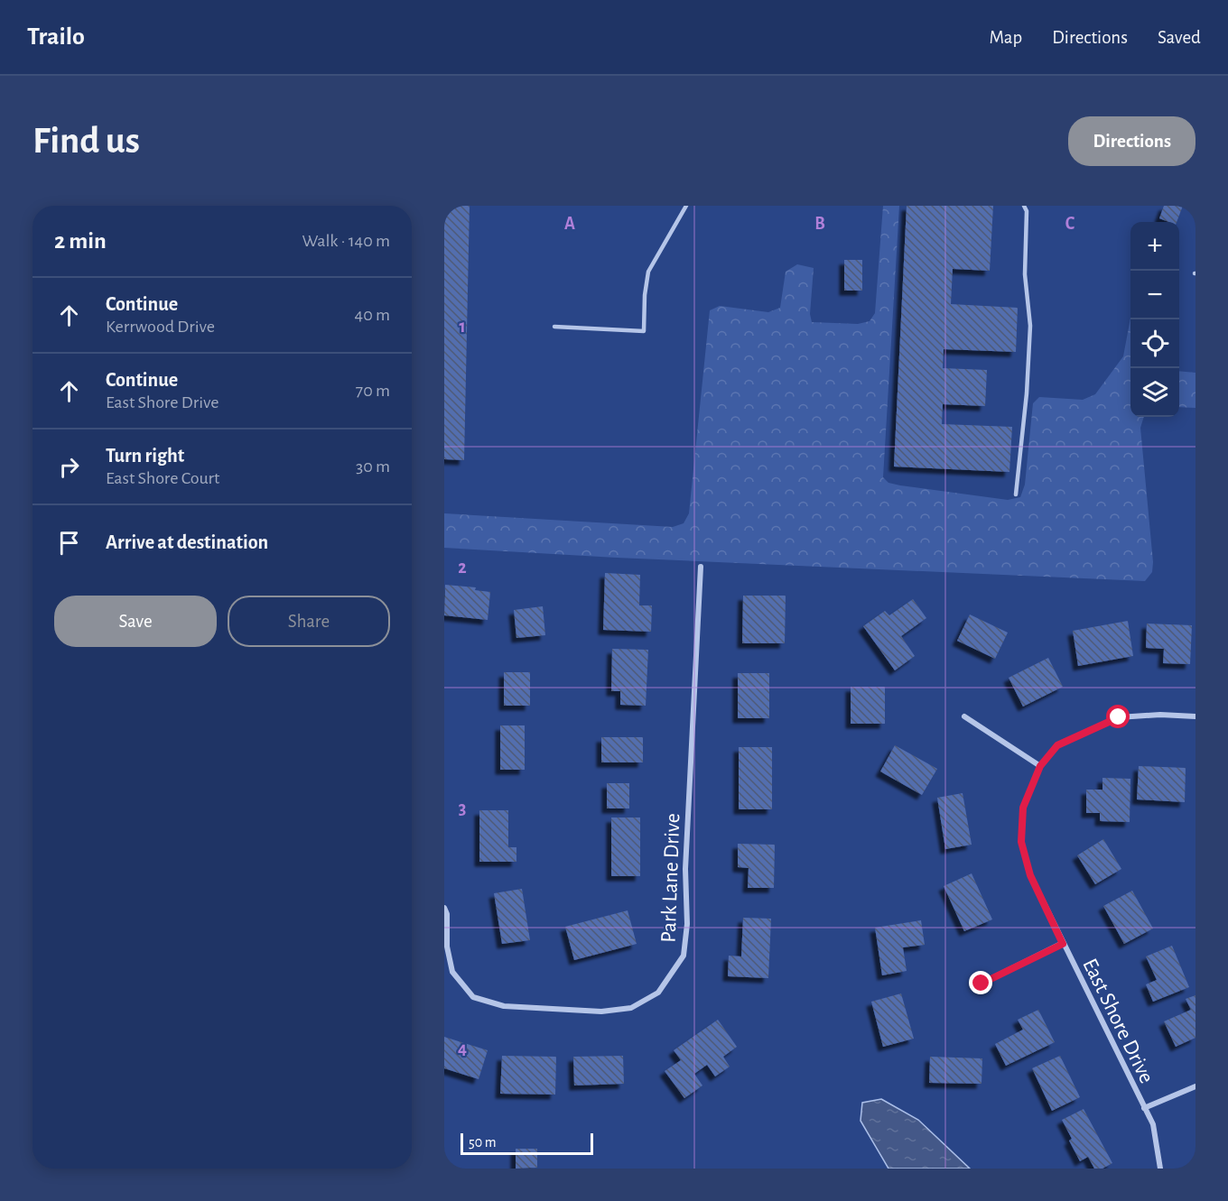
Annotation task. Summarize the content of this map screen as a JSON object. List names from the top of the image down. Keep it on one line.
{"streets":{"street":["Park Lane Drive","East Shore Drive"]},"scale_bar":"50 m","page":{"header":"Trailo","nav":["Map","Directions","Saved"],"buttons":["Directions",["Save","Share"]],"title":"Find us","heading":["2 min","Walk · 140 m"],"map_buttons":["+","−"],"list":[["Continue","Kerrwood Drive","40 m"],["Continue","East Shore Drive","70 m"],["Turn right","East Shore Court","30 m"],"Arrive at destination"],"scale":"50 m"},"grid":{"columns":["A","B","C"],"rows":["1","2","3","4"]}}
